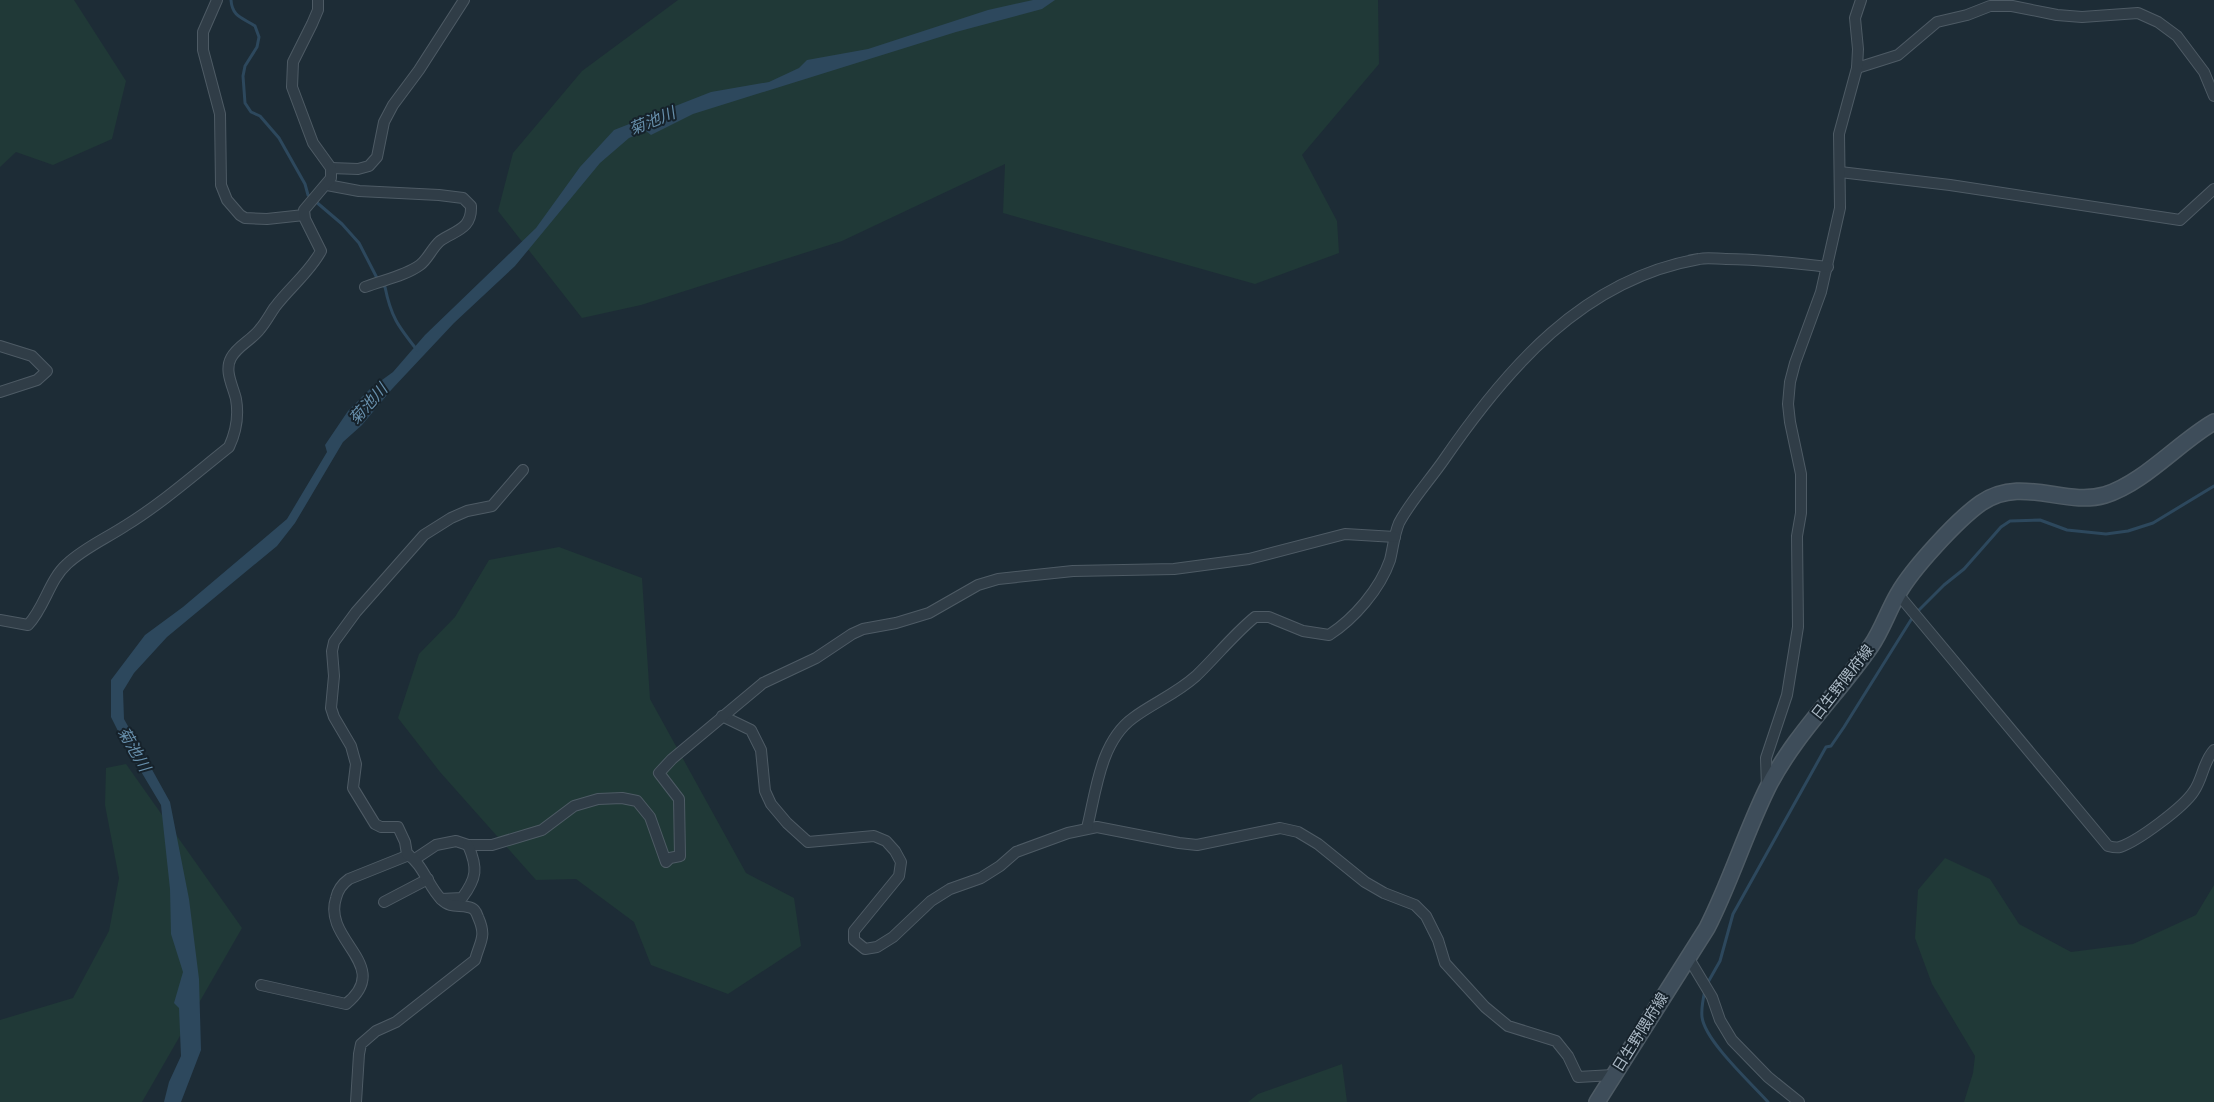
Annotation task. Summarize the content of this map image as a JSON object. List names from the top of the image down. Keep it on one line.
{"streets":{"main road":["日生野隈府線"]},"water":["菊池川"]}
